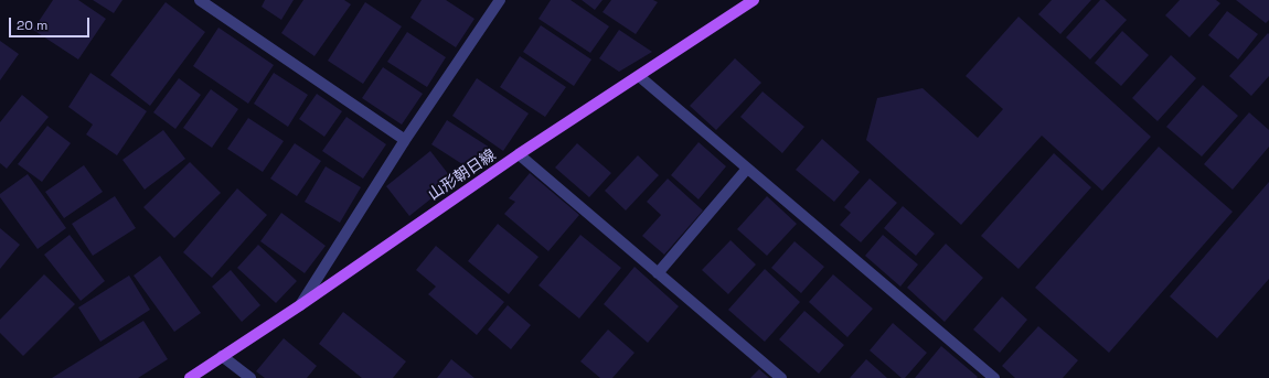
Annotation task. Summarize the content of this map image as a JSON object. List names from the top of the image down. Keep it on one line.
{"streets":{"main road":["山形朝日線"]},"scale_bar":"20 m"}
